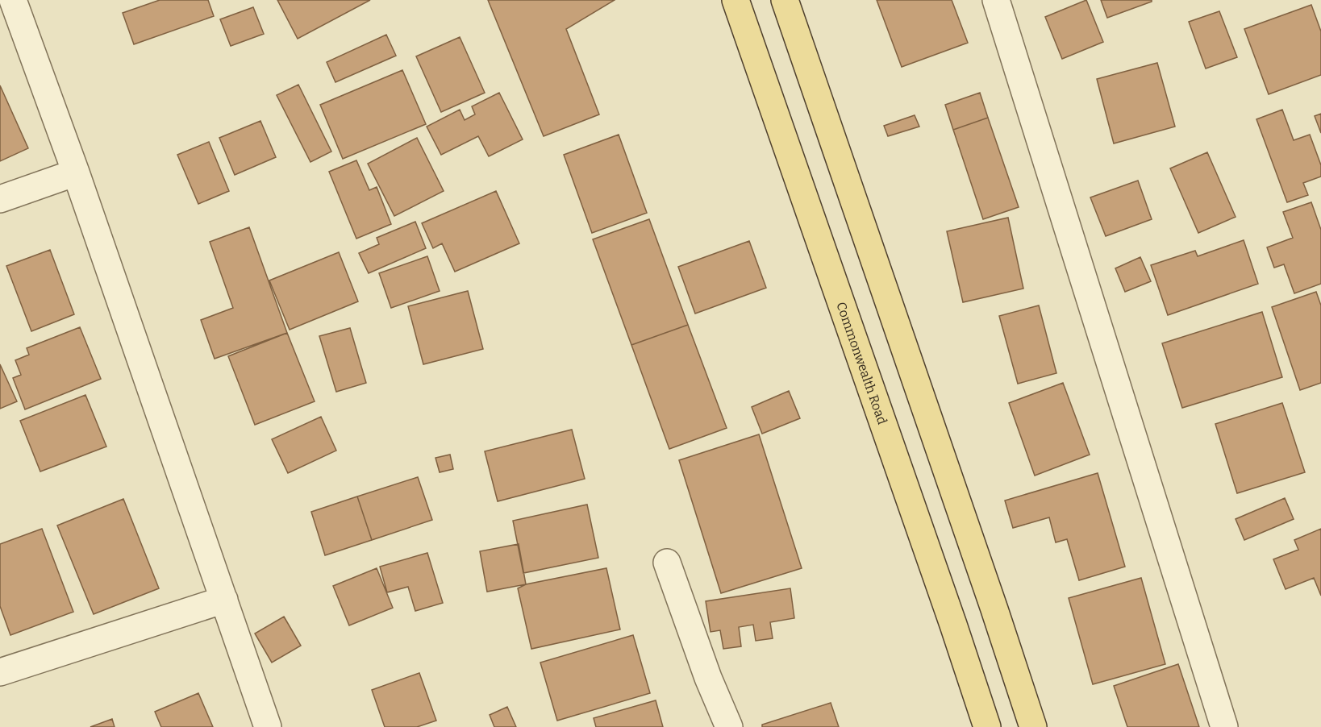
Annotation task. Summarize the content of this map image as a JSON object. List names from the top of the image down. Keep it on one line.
{"streets":{"main road":["Commonwealth Road"]}}
